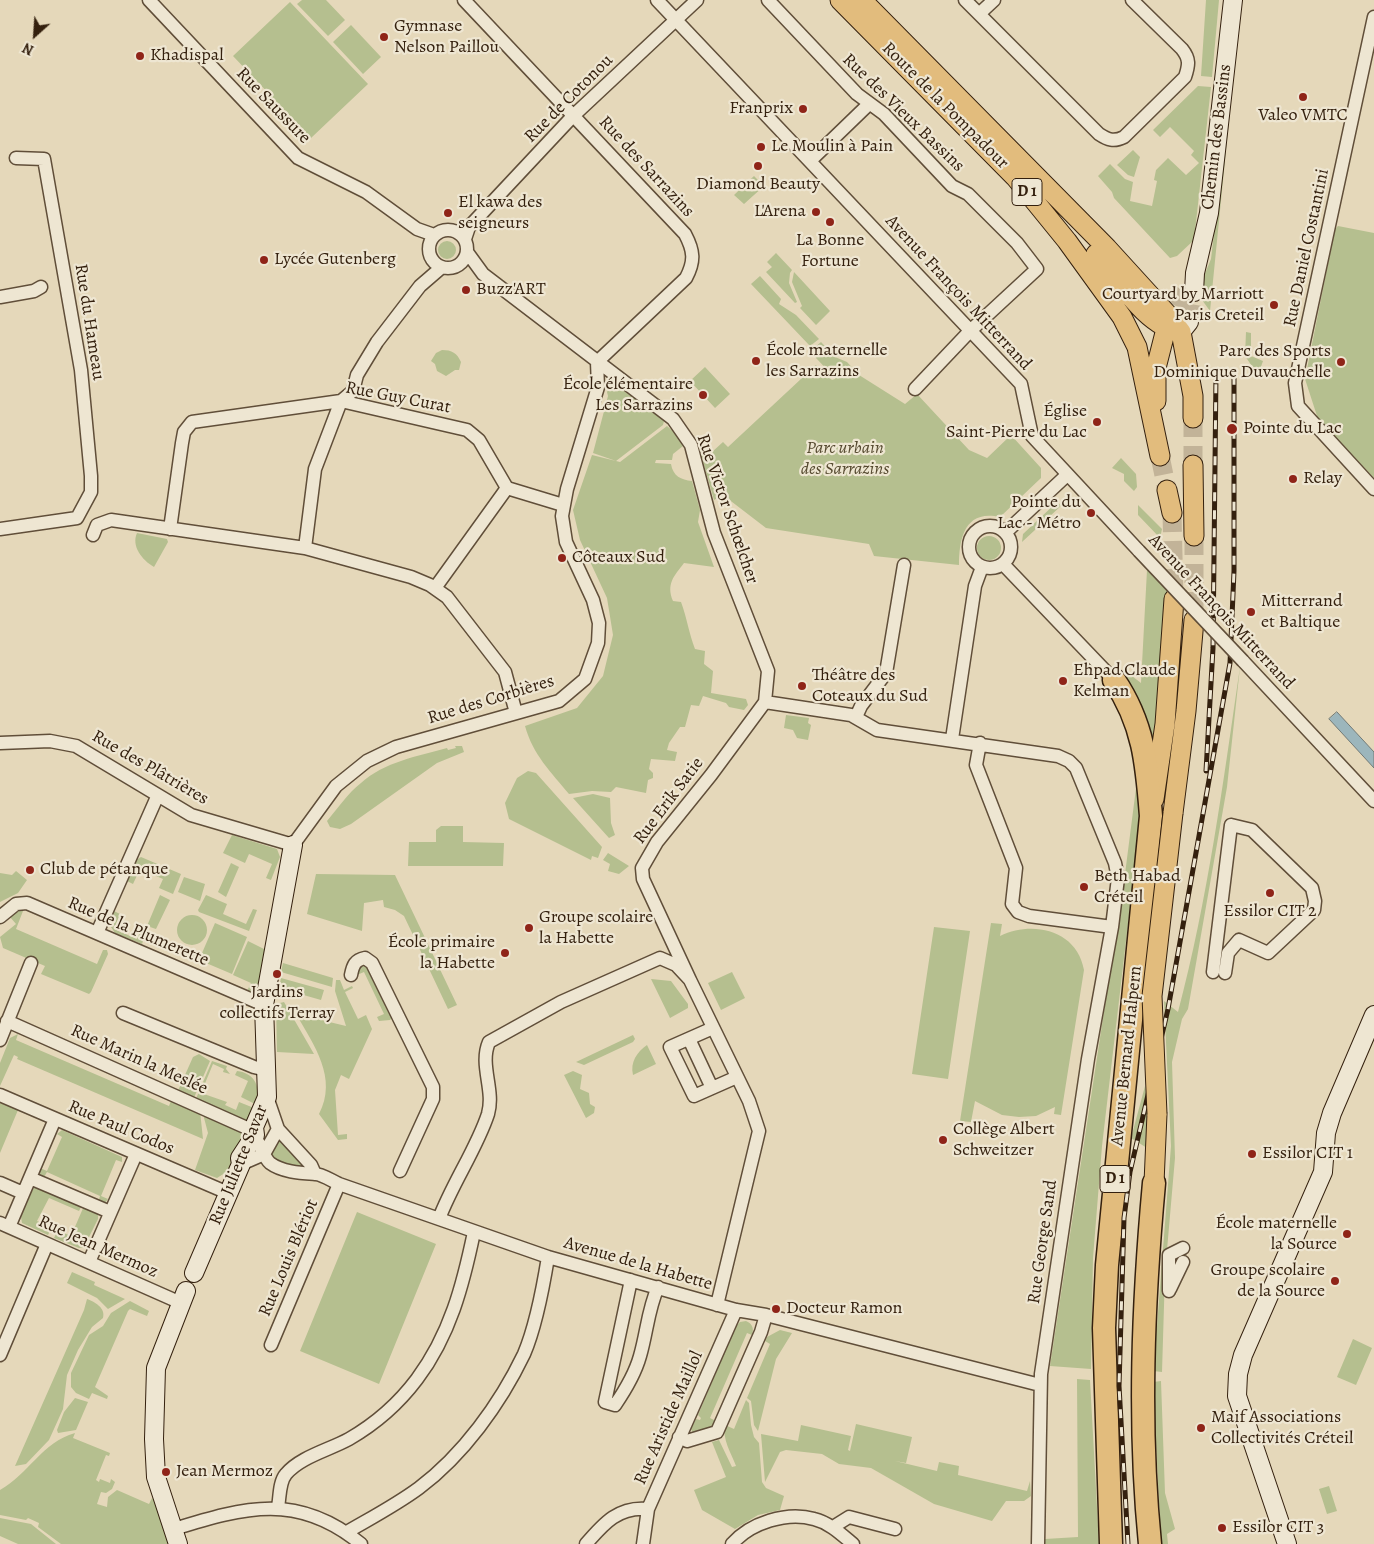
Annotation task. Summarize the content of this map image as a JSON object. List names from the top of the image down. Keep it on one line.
{"streets":{"highway":["D 1","Avenue Bernard Halpern"],"main road":["Route de la Pompadour"],"street":["Rue de Cotonou","Rue Saussure","Rue des Vieux Bassins","Chemin des Bassins","Rue des Sarrazins","Rue Daniel Costantini","Avenue François Mitterrand","Rue du Hameau","Rue Guy Curat","Rue Victor Schœlcher","Rue des Corbières","Rue des Plâtrières","Rue Erik Satie","Rue de la Plumerette","Rue Marin la Meslée","Rue Paul Codos","Rue Juliette Savar","Rue George Sand","Rue Jean Mermoz","Rue Louis Blériot","Avenue de la Habette","Rue Aristide Maillol"]},"crossings":[["Rue de Cotonou","Rue Saussure"],["Rue de Cotonou","Rue des Sarrazins"],["Rue de Cotonou","Avenue François Mitterrand"],["Route de la Pompadour","D 1"],["Rue des Vieux Bassins","Avenue François Mitterrand"],["Rue des Sarrazins","Rue Victor Schœlcher"],["Rue des Sarrazins","Rue des Corbières"],["Rue Victor Schœlcher","Rue des Corbières"],["Rue Victor Schœlcher","Rue Erik Satie"],["Rue des Corbières","Rue des Plâtrières"],["Rue des Corbières","Rue Juliette Savar"],["Rue des Plâtrières","Rue Juliette Savar"],["Rue de la Plumerette","Rue Juliette Savar"],["Rue Marin la Meslée","Rue Juliette Savar"],["Rue Paul Codos","Rue Juliette Savar"],["Rue George Sand","Avenue de la Habette"],["Rue Louis Blériot","Avenue de la Habette"],["Avenue de la Habette","Rue Aristide Maillol"]],"parks":["Parc urbain des Sarrazins"],"places":["Gymnase Nelson Paillou","Khadispal","Valeo VMTC","Franprix","Le Moulin à Pain","Diamond Beauty","L'Arena","El kawa des seigneurs","La Bonne Fortune","Lycée Gutenberg","Buzz'ART","Courtyard by Marriott Paris Creteil","École maternelle les Sarrazins","Parc des Sports Dominique Duvauchelle","École élémentaire Les Sarrazins","Église Saint-Pierre du Lac","Pointe du Lac","Relay","Pointe du Lac - Métro","Côteaux Sud","Mitterrand et Baltique","Ehpad Claude Kelman","Théâtre des Coteaux du Sud","Club de pétanque","Beth Habad Créteil","Essilor CIT 2","Groupe scolaire la Habette","École primaire la Habette","Jardins collectifs Terray","Collège Albert Schweitzer","Essilor CIT 1","École maternelle la Source","Groupe scolaire de la Source","Docteur Ramon","Maif Associations Collectivités Créteil","Jean Mermoz","Essilor CIT 3"],"north":"bottom left"}
